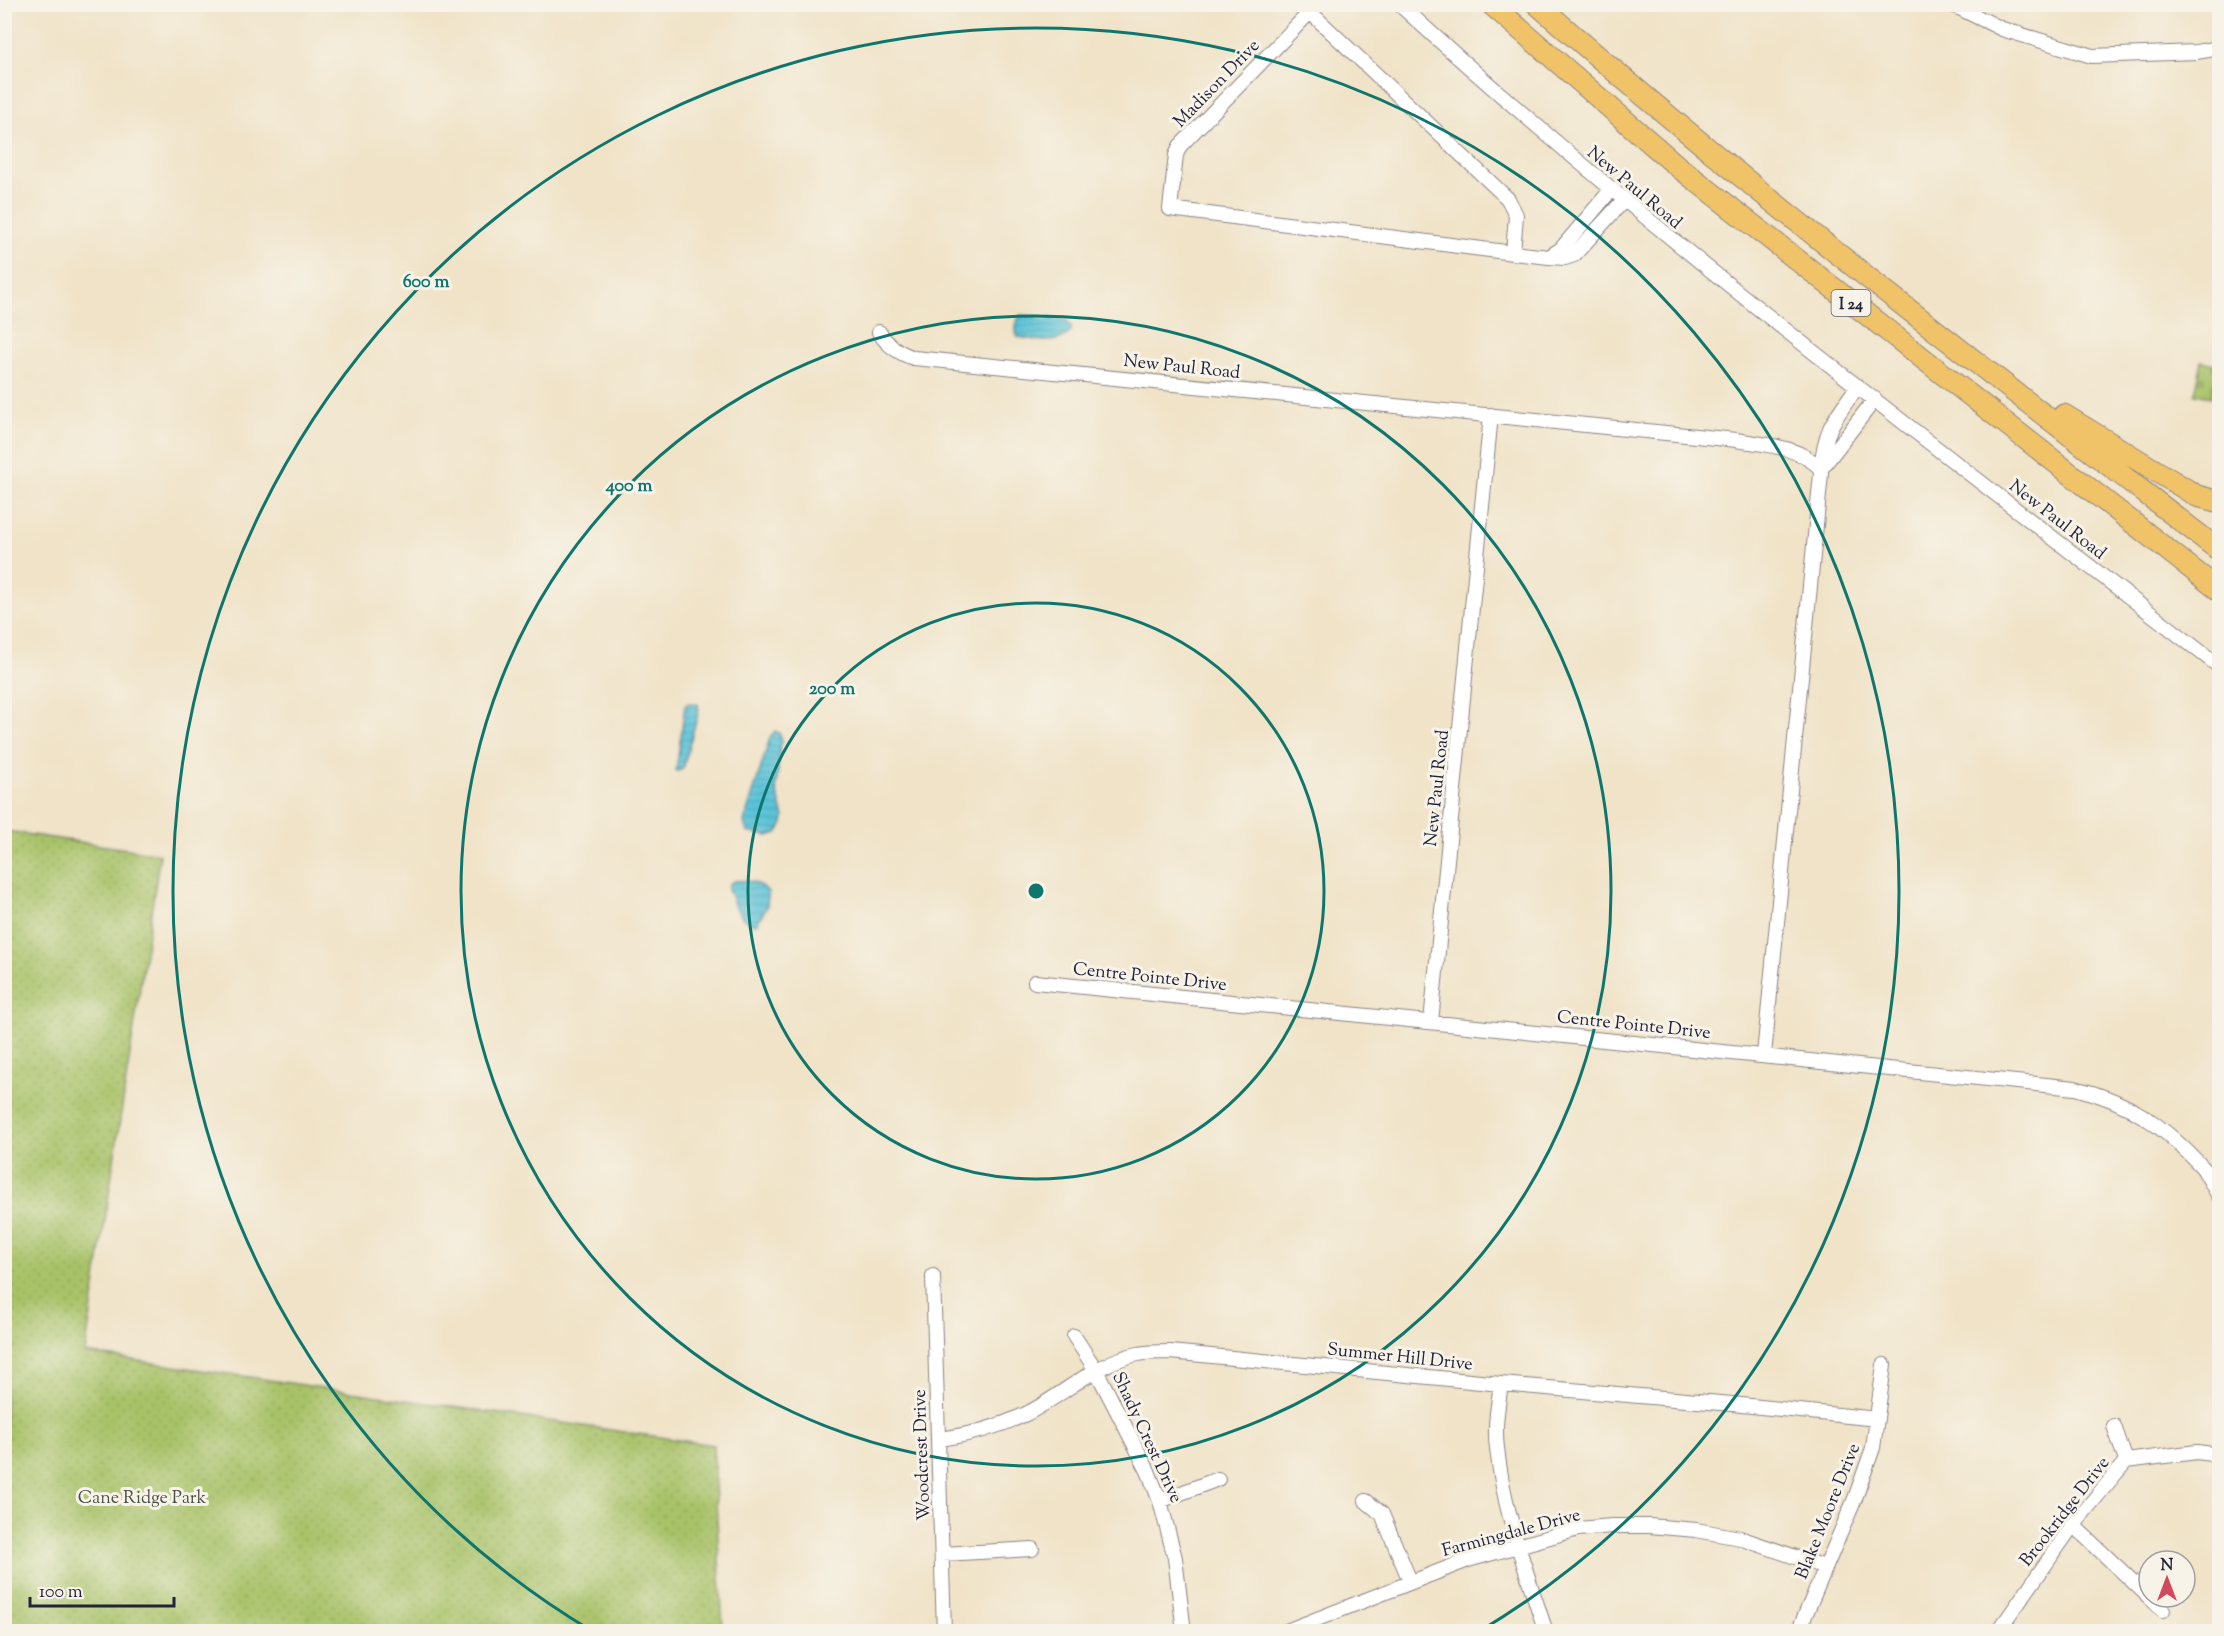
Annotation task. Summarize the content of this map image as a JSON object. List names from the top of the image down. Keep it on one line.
{"streets":{"highway":["I 24"],"street":["Madison Drive","New Paul Road","Centre Pointe Drive","Summer Hill Drive","Shady Crest Drive","Woodcrest Drive","Blake Moore Drive","Brookridge Drive","Farmingdale Drive"]},"crossings":[["Madison Drive","New Paul Road"],["New Paul Road","Centre Pointe Drive"],["Summer Hill Drive","Shady Crest Drive"],["Summer Hill Drive","Woodcrest Drive"],["Summer Hill Drive","Blake Moore Drive"],["Blake Moore Drive","Farmingdale Drive"]],"parks":["Cane Ridge Park"],"scale_bar":"100 m","north":"top","rings":["600 m","400 m","200 m"]}
